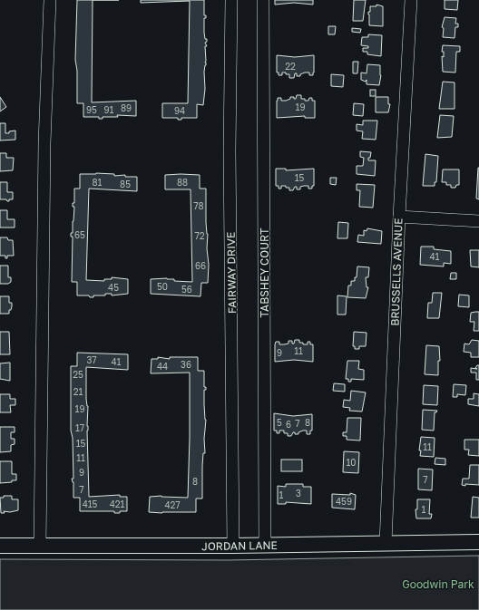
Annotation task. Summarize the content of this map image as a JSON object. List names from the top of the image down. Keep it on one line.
{"streets":{"main road":["JORDAN LANE"],"street":["BRUSSELLS AVENUE","FAIRWAY DRIVE","TABSHEY COURT"]},"crossings":[["BRUSSELLS AVENUE","JORDAN LANE"],["FAIRWAY DRIVE","JORDAN LANE"],["TABSHEY COURT","JORDAN LANE"]],"parks":["Goodwin Park"],"house_numbers":["22","19","89","95","91","94","15","81","88","85","78","65","72","41","66","50","45","56","11","9","37","41","36","44","25","21","19","5","8","7","6","17","15","11","11","10","9","7","8","7","3","1","459","415","421","427","1"]}
